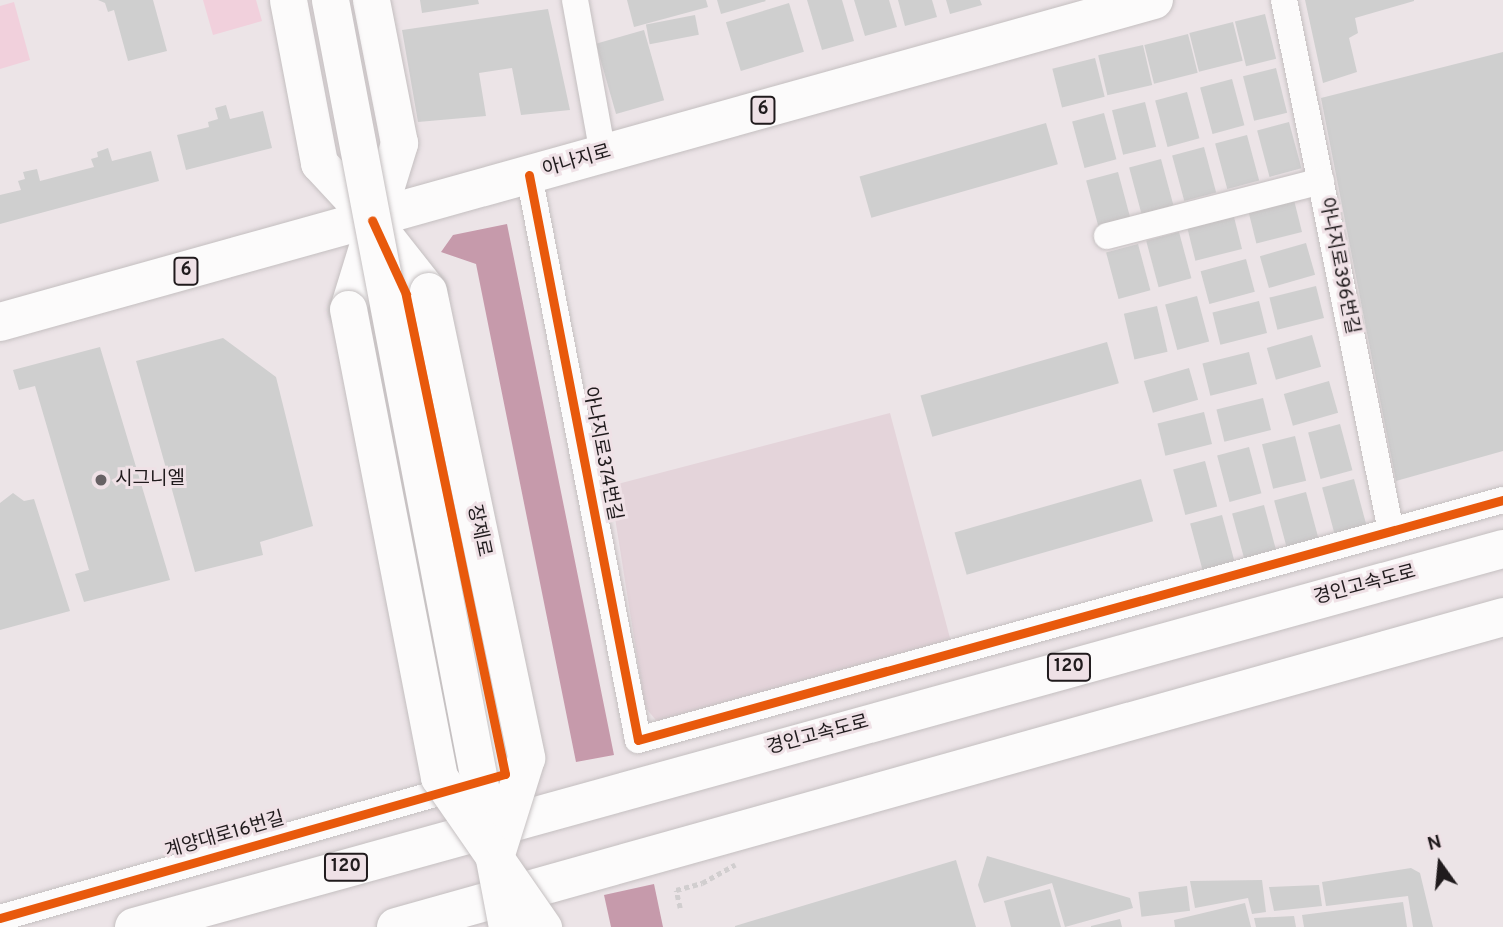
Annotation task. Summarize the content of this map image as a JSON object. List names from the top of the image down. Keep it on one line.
{"streets":{"main road":["6","아나지로","장제로","경인고속도로","120"],"street":["아나지로396번길","아나지로374번길","계양대로16번길"]},"crossings":[["아나지로","아나지로374번길"],["아나지로","장제로"],["아나지로","계양대로16번길"],["아나지로396번길","아나지로374번길"],["장제로","계양대로16번길"]],"places":["시그니엘"],"north":"top"}
